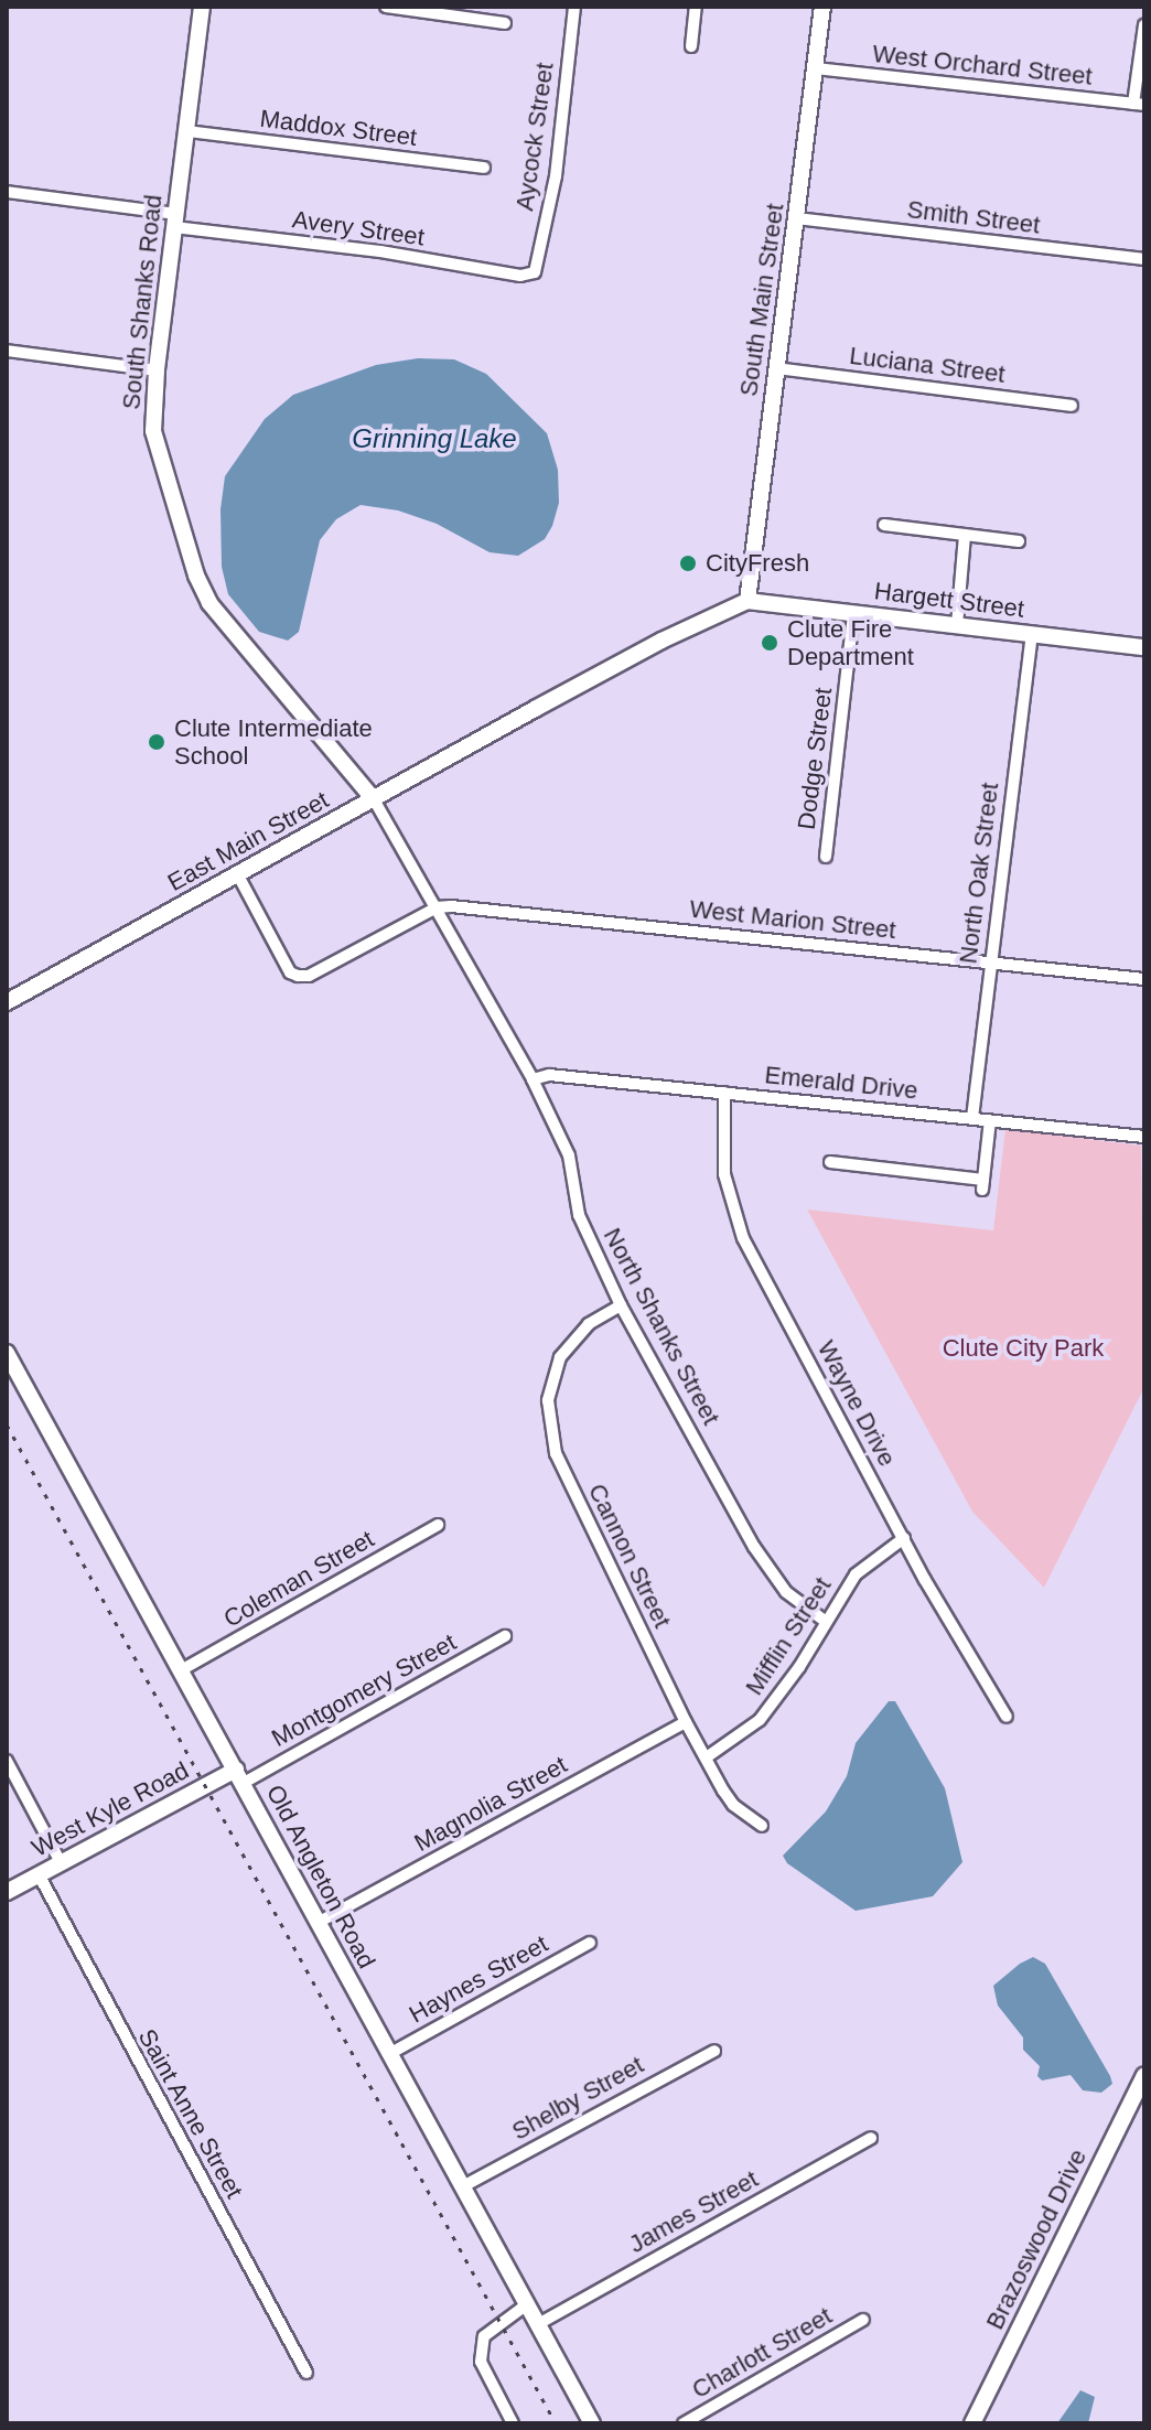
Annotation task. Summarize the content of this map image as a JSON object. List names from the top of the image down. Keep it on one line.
{"streets":{"street":["West Orchard Street","Maddox Street","Aycock Street","Smith Street","Avery Street","South Main Street","South Shanks Road","Luciana Street","Hargett Street","Dodge Street","East Main Street","North Oak Street","West Marion Street","Emerald Drive","North Shanks Street","Wayne Drive","Cannon Street","Coleman Street","Mifflin Street","Montgomery Street","Magnolia Street","West Kyle Road","Old Angleton Road","Haynes Street","Shelby Street","Saint Anne Street","James Street","Brazoswood Drive","Charlott Street"]},"crossings":[["West Orchard Street","South Main Street"],["Maddox Street","South Shanks Road"],["Aycock Street","Avery Street"],["Smith Street","South Main Street"],["Avery Street","South Shanks Road"],["South Main Street","Luciana Street"],["South Main Street","Hargett Street"],["South Main Street","East Main Street"],["South Shanks Road","East Main Street"],["South Shanks Road","North Shanks Street"],["Hargett Street","Dodge Street"],["Hargett Street","East Main Street"],["Hargett Street","North Oak Street"],["East Main Street","North Shanks Street"],["North Oak Street","West Marion Street"],["North Oak Street","Emerald Drive"],["West Marion Street","North Shanks Street"],["Emerald Drive","North Shanks Street"],["Emerald Drive","Wayne Drive"],["North Shanks Street","Cannon Street"],["North Shanks Street","Mifflin Street"],["Wayne Drive","Mifflin Street"],["Cannon Street","Mifflin Street"],["Cannon Street","Magnolia Street"],["Coleman Street","Old Angleton Road"],["Montgomery Street","West Kyle Road"],["Montgomery Street","Old Angleton Road"],["Magnolia Street","Old Angleton Road"],["West Kyle Road","Old Angleton Road"],["West Kyle Road","Saint Anne Street"],["Old Angleton Road","Haynes Street"],["Old Angleton Road","Shelby Street"],["Old Angleton Road","James Street"]],"water":["Grinning Lake"],"parks":["Clute City Park"],"places":["CityFresh","Clute Fire Department","Clute Intermediate School"]}
